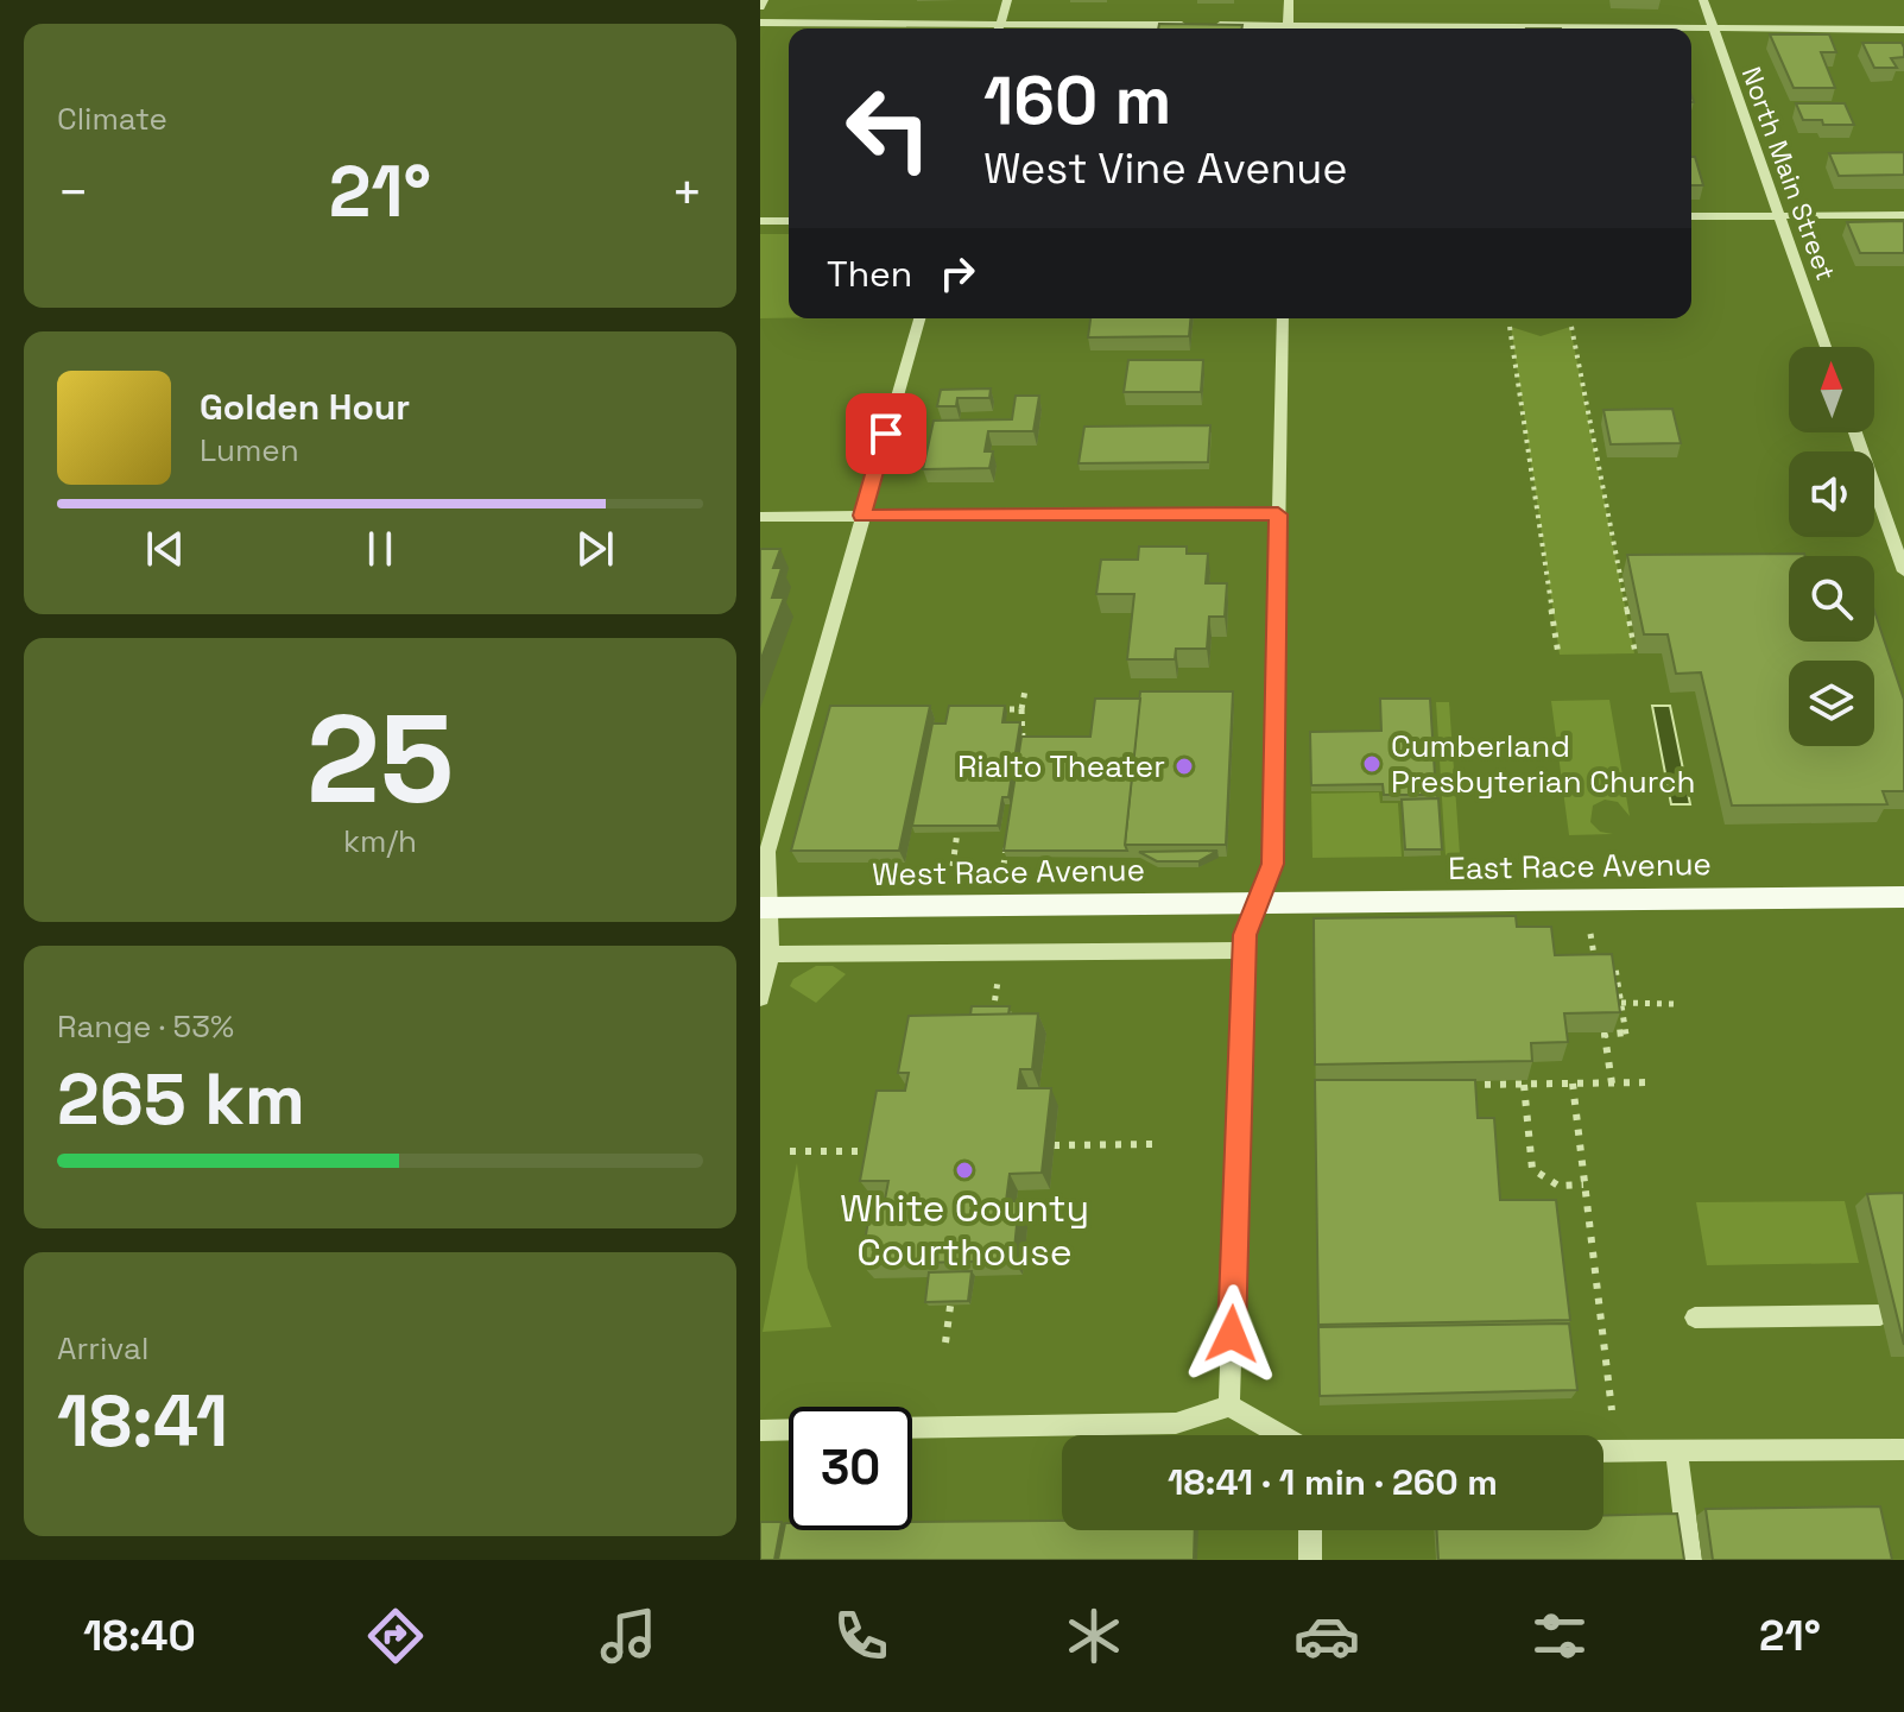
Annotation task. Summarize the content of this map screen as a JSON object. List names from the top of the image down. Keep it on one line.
{"streets":{"main road":["East Race Avenue","West Race Avenue"],"street":["North Main Street"]},"crossings":[["East Race Avenue","West Race Avenue"]],"places":["Cumberland Presbyterian Church","Rialto Theater","White County Courthouse"],"north":"top","page":{"tile":["Climate",["25","km/h"],["Range · 53%","265 km"],["Arrival","18:41"]],"turn":["160 m","West Vine Avenue"],"heat":["−","21°","+"],"then":"Then","song":["Golden Hour","Lumen"],"limit":"30","trip":"18:41 · 1 min · 260 m","tabs":["18:40","21°"]}}
